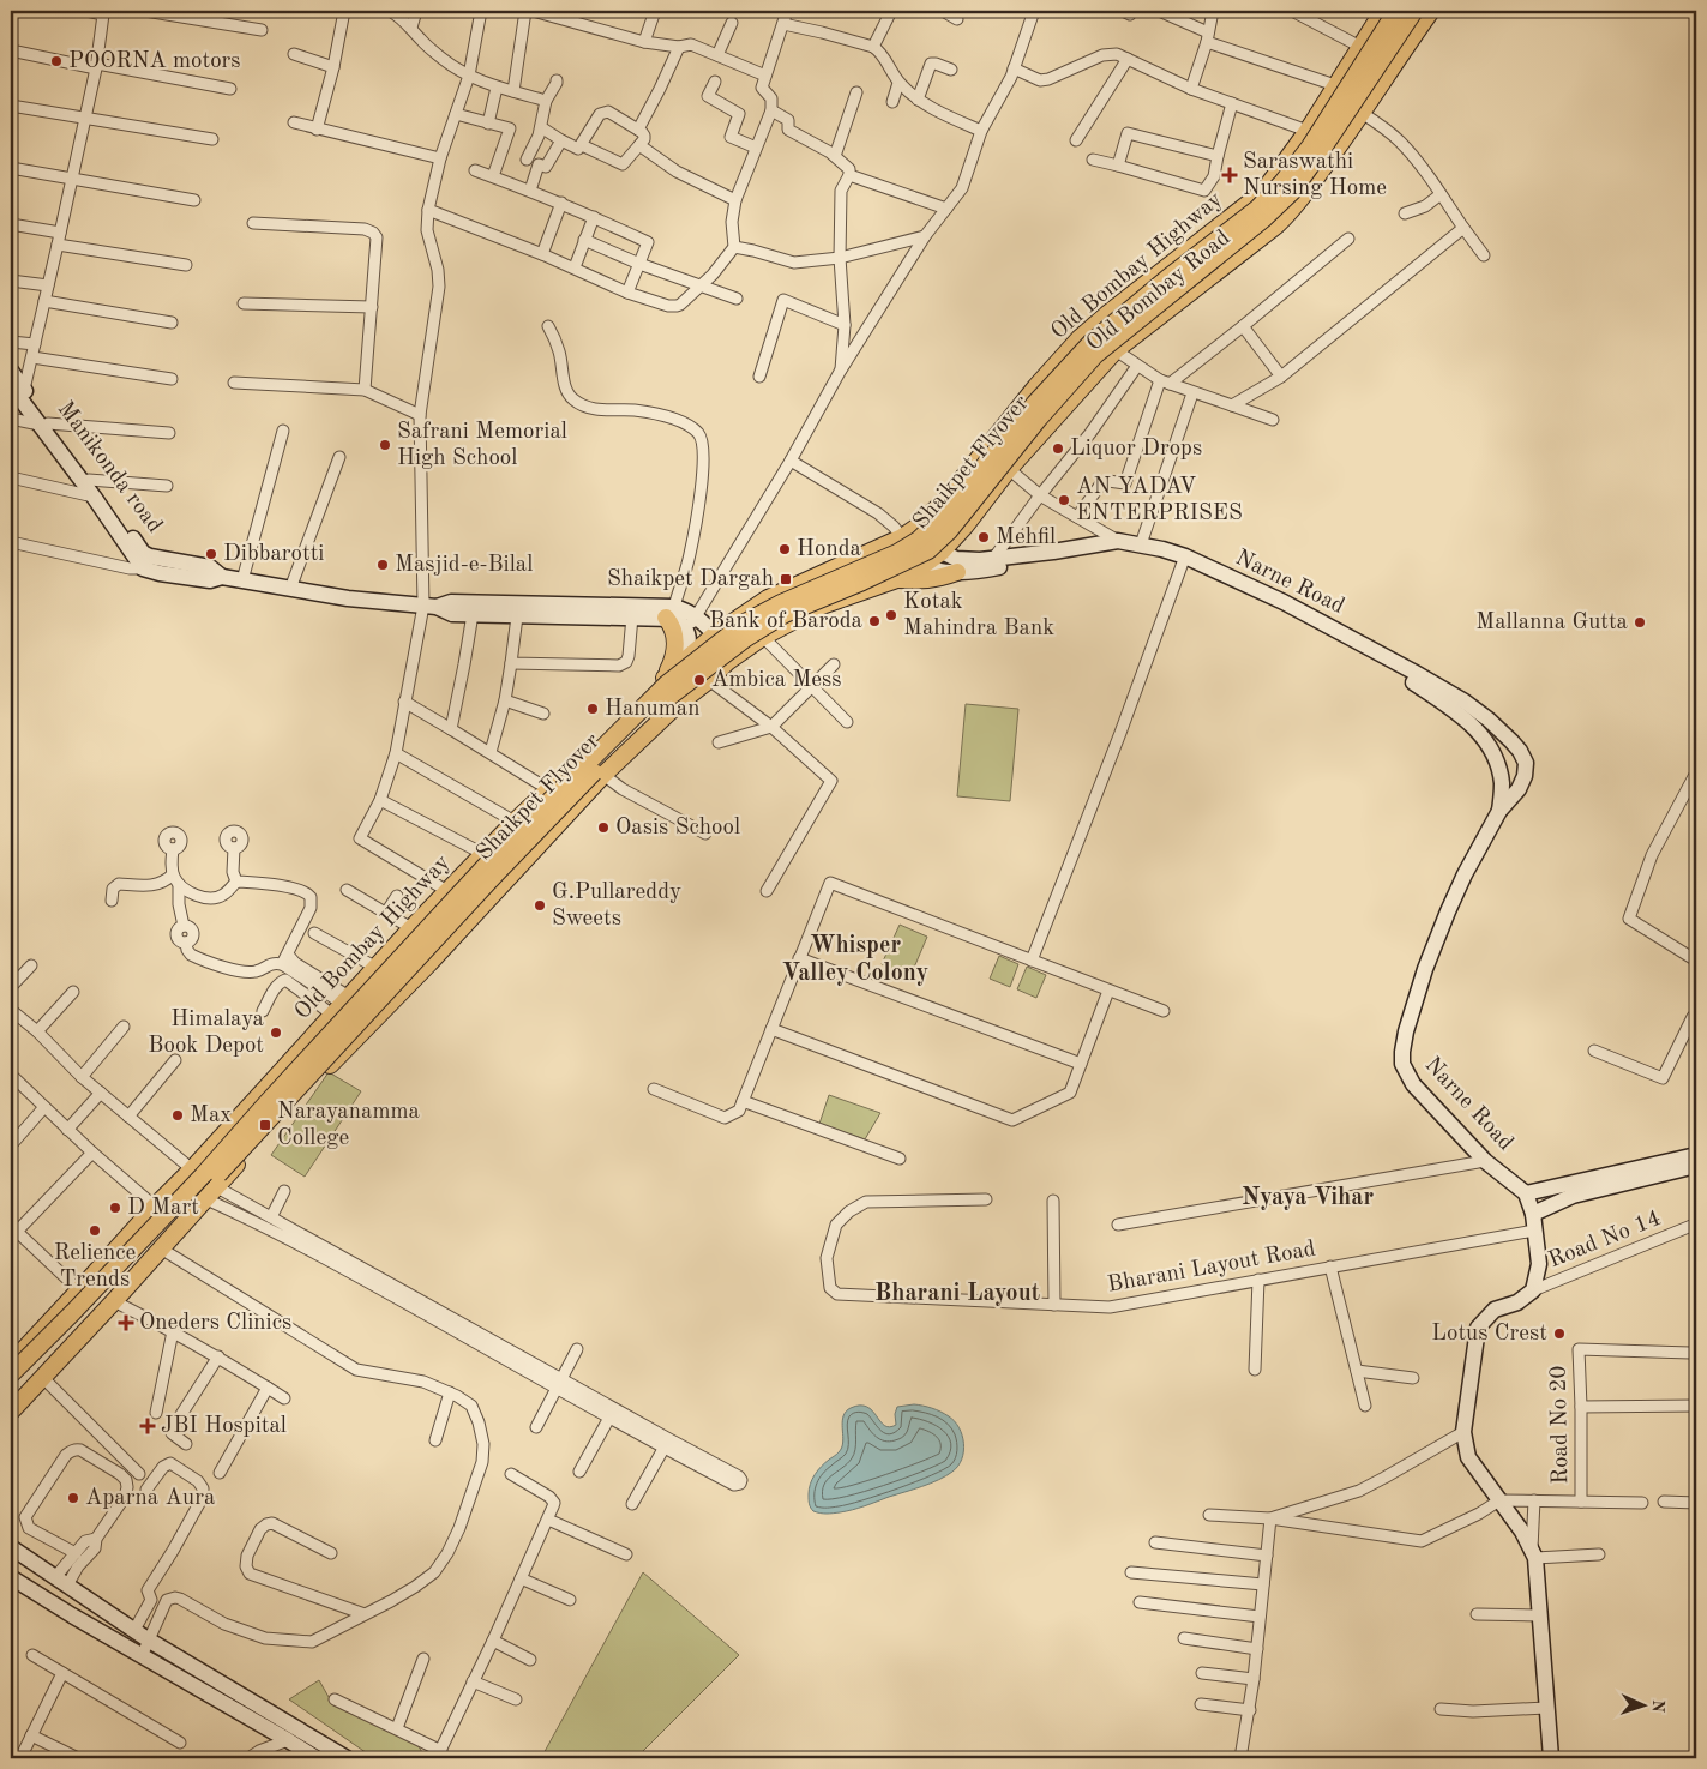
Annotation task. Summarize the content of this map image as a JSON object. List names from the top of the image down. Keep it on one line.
{"streets":{"main road":["Old Bombay Highway","Old Bombay Road","Shaikpet Flyover","Manikonda road","Narne Road"],"street":["Road No 14","Bharani Layout Road","Road No 20"]},"crossings":[["Old Bombay Highway","Manikonda road"],["Old Bombay Road","Narne Road"]],"districts":["Whisper Valley Colony","Nyaya Vihar","Bharani Layout"],"places":{"other":["POORNA motors","Safrani Memorial High School","Liquor Drops","AN YADAV ENTERPRISES","Mehfil","Honda","Dibbarotti","Masjid-e-Bilal","Kotak Mahindra Bank","Bank of Baroda","Mallanna Gutta","Ambica Mess","Hanuman","Oasis School","G.Pullareddy Sweets","Himalaya Book Depot","Max","D Mart","Relience Trends","Lotus Crest","Aparna Aura"],"health":["Saraswathi Nursing Home","Oneders Clinics","JBI Hospital"],"transit":["Shaikpet Dargah","Narayanamma College"]},"north":"right"}
